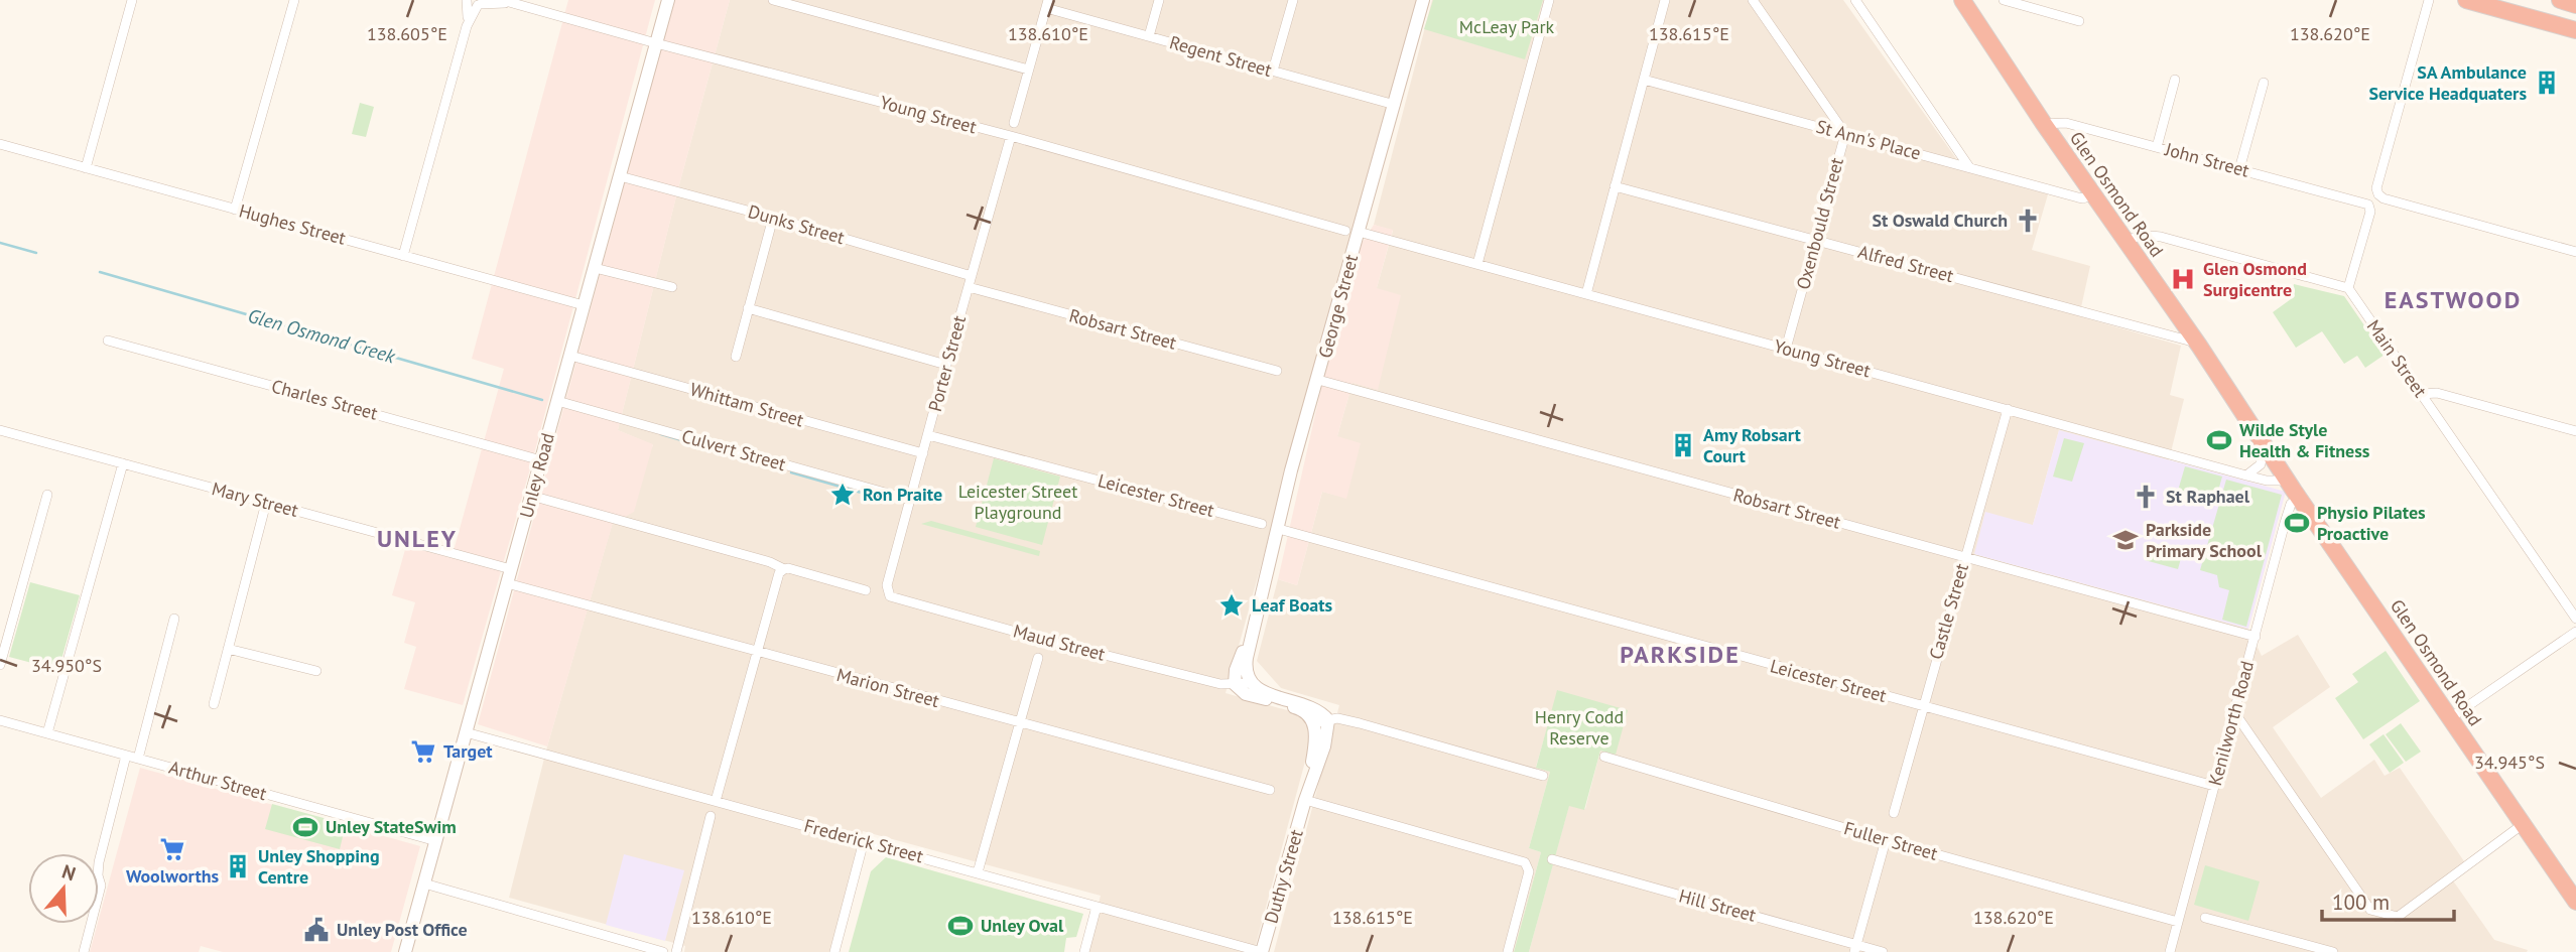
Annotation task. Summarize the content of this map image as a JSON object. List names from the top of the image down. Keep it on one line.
{"streets":{"highway":["Glen Osmond Road"],"street":["Regent Street","Young Street","St Ann's Place","John Street","Oxenbould Street","Hughes Street","Dunks Street","Alfred Street","George Street","Robsart Street","Main Street","Porter Street","Charles Street","Whittam Street","Culvert Street","Unley Road","Leicester Street","Mary Street","Castle Street","Maud Street","Marion Street","Kenilworth Road","Arthur Street","Frederick Street","Fuller Street","Duthy Street","Hill Street"]},"crossings":[["Regent Street","George Street"],["Young Street","Glen Osmond Road"],["Young Street","Oxenbould Street"],["Young Street","George Street"],["Young Street","Porter Street"],["Young Street","Unley Road"],["Young Street","Castle Street"],["St Ann's Place","Glen Osmond Road"],["St Ann's Place","Oxenbould Street"],["John Street","Glen Osmond Road"],["John Street","Main Street"],["Glen Osmond Road","Alfred Street"],["Glen Osmond Road","Kenilworth Road"],["Oxenbould Street","Alfred Street"],["Hughes Street","Unley Road"],["Dunks Street","Porter Street"],["Dunks Street","Unley Road"],["George Street","Robsart Street"],["George Street","Leicester Street"],["George Street","Maud Street"],["Robsart Street","Porter Street"],["Robsart Street","Castle Street"],["Robsart Street","Kenilworth Road"],["Porter Street","Whittam Street"],["Porter Street","Culvert Street"],["Porter Street","Leicester Street"],["Porter Street","Maud Street"],["Charles Street","Unley Road"],["Whittam Street","Unley Road"],["Culvert Street","Unley Road"],["Unley Road","Mary Street"],["Unley Road","Marion Street"],["Unley Road","Arthur Street"],["Unley Road","Frederick Street"],["Leicester Street","Castle Street"],["Leicester Street","Kenilworth Road"],["Maud Street","Duthy Street"],["Kenilworth Road","Fuller Street"],["Frederick Street","Duthy Street"]],"districts":["EASTWOOD","UNLEY","PARKSIDE"],"water":["Glen Osmond Creek"],"parks":["McLeay Park","Leicester Street Playground","Henry Codd Reserve"],"places":{"building":["SA Ambulance Service Headquaters","Amy Robsart Court","Unley Shopping Centre"],"church":["St Oswald Church","St Raphael"],"hospital":["Glen Osmond Surgicentre"],"sports":["Wilde Style Health & Fitness","Physio Pilates Proactive","Unley StateSwim","Unley Oval"],"place":["Ron Praite","Leaf Boats"],"school or university":["Parkside Primary School"],"supermarket":["Target","Woolworths"],"public building":["Unley Post Office"]},"scale_bar":"100 m","north":"top","coordinates":["138.605°E","138.610°E","138.615°E","138.620°E","34.950°S","34.945°S"]}
